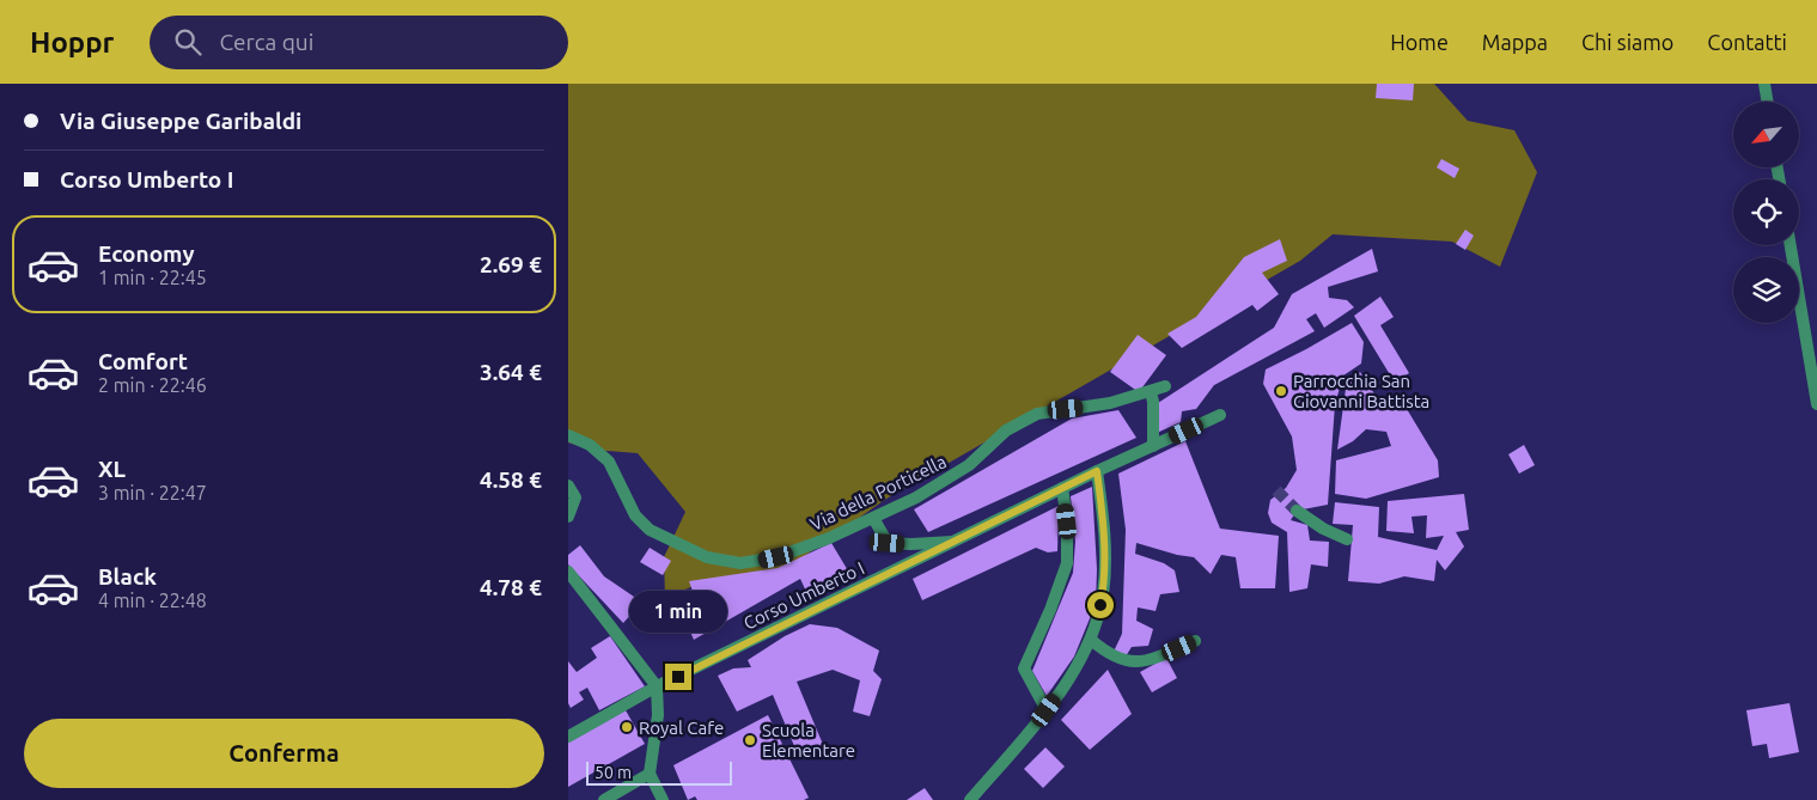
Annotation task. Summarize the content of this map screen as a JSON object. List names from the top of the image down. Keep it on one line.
{"streets":{"street":["Via della Porticella","Corso Umberto I"]},"places":["Parrocchia San Giovanni Battista","Royal Cafe","Scuola Elementare"],"scale_bar":"50 m","north":"bottom left","page":{"header":"Hoppr","search":"Cerca qui","nav":["Home","Mappa","Chi siamo","Contatti"],"banner":["Via Giuseppe Garibaldi","Corso Umberto I"],"list":[{"name":"Economy","note":"1 min · 22:45","value":"2.69 €"},{"name":"Comfort","note":"2 min · 22:46","value":"3.64 €"},{"name":"XL","note":"3 min · 22:47","value":"4.58 €"},{"name":"Black","note":"4 min · 22:48","value":"4.78 €"}],"bubble":"1 min","buttons":"Conferma","scale":"50 m"}}
